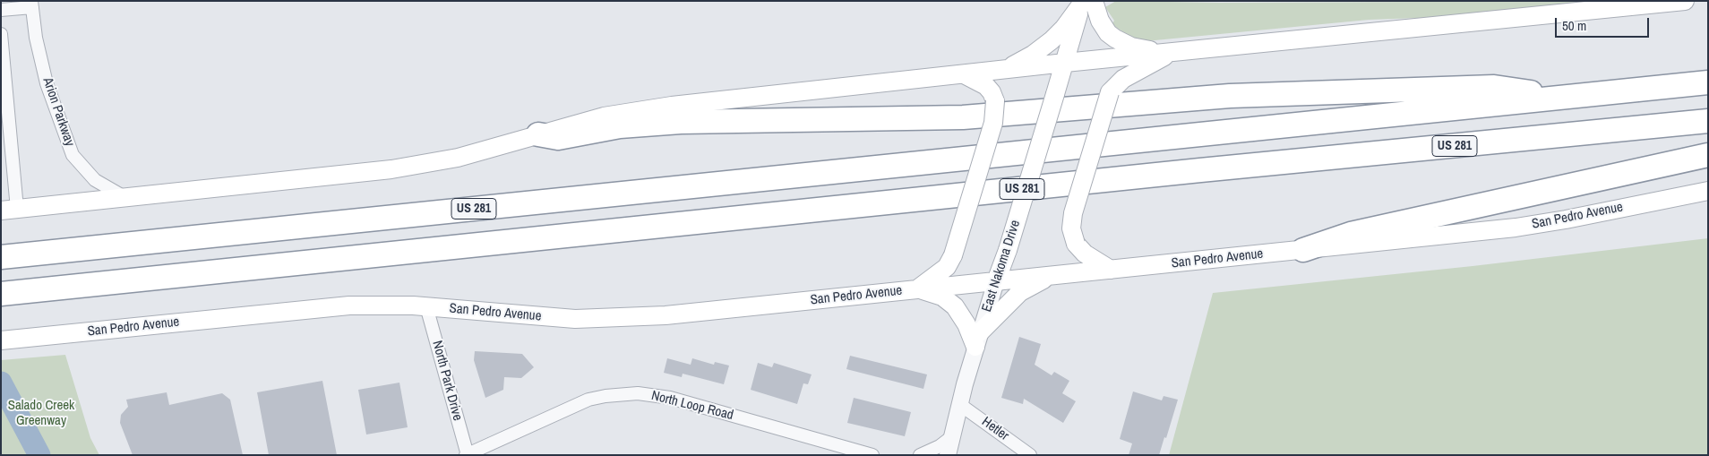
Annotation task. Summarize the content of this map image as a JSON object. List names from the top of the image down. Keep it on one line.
{"streets":{"highway":["US 281"],"main road":["San Pedro Avenue","East Nakoma Drive"],"street":["Arion Parkway","North Park Drive","North Loop Road","Hetler"]},"crossings":[["San Pedro Avenue","East Nakoma Drive"],["San Pedro Avenue","North Park Drive"],["East Nakoma Drive","Hetler"],["North Park Drive","North Loop Road"]],"parks":["Salado Creek Greenway"],"scale_bar":"50 m"}
